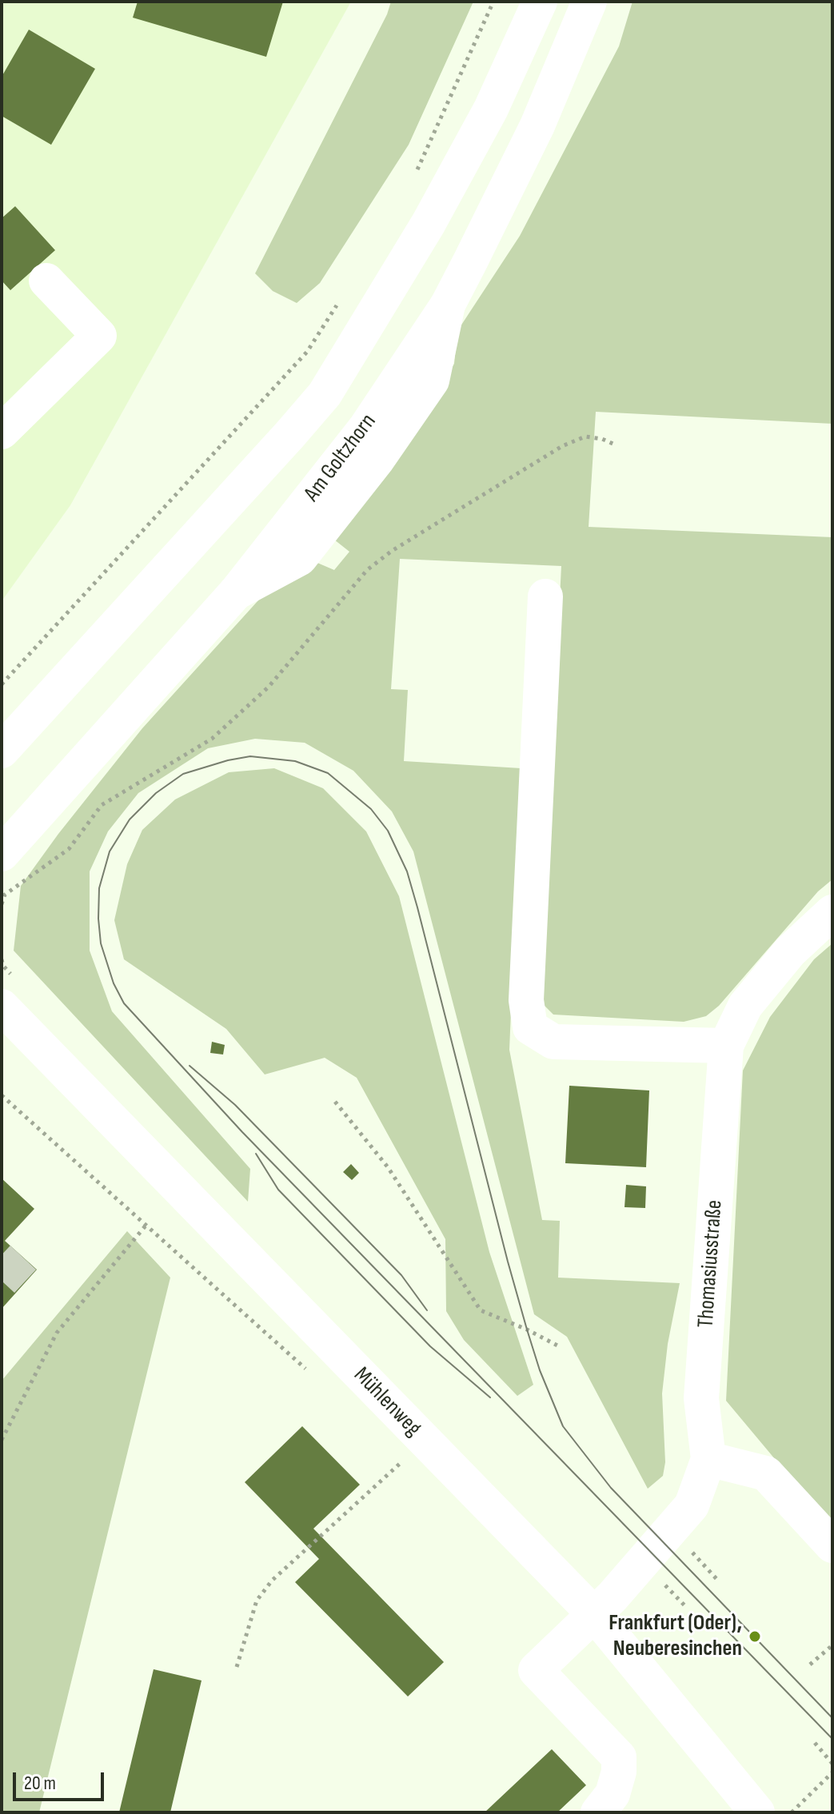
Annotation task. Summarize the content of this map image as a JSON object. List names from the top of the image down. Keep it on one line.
{"streets":{"street":["Am Goltzhorn","Thomasiusstraße","Mühlenweg"]},"crossings":[["Thomasiusstraße","Mühlenweg"]],"places":["Frankfurt (Oder), Neuberesinchen"],"scale_bar":"20 m"}
